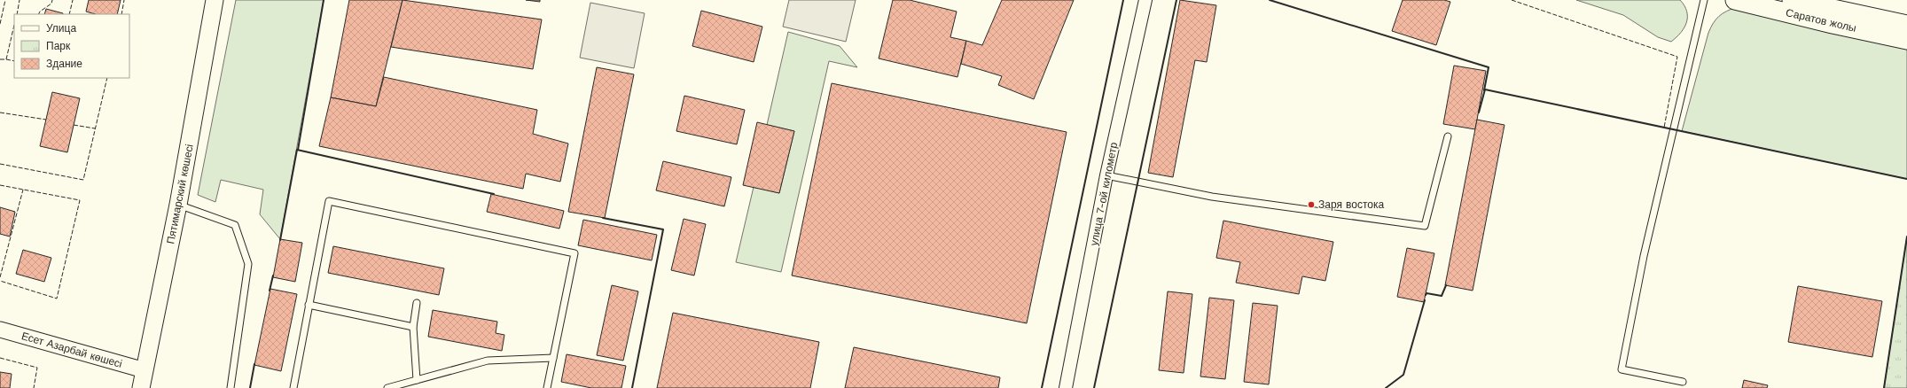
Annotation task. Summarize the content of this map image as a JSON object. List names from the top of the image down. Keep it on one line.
{"streets":{"main road":["Саратов жолы","Пятимарский көшесі"],"street":["улица 7-ой километр","Есет Азарбай көшесі"]},"crossings":[["Пятимарский көшесі","Есет Азарбай көшесі"]],"places":["Заря востока"],"legend":["Улица","Парк","Здание"]}
